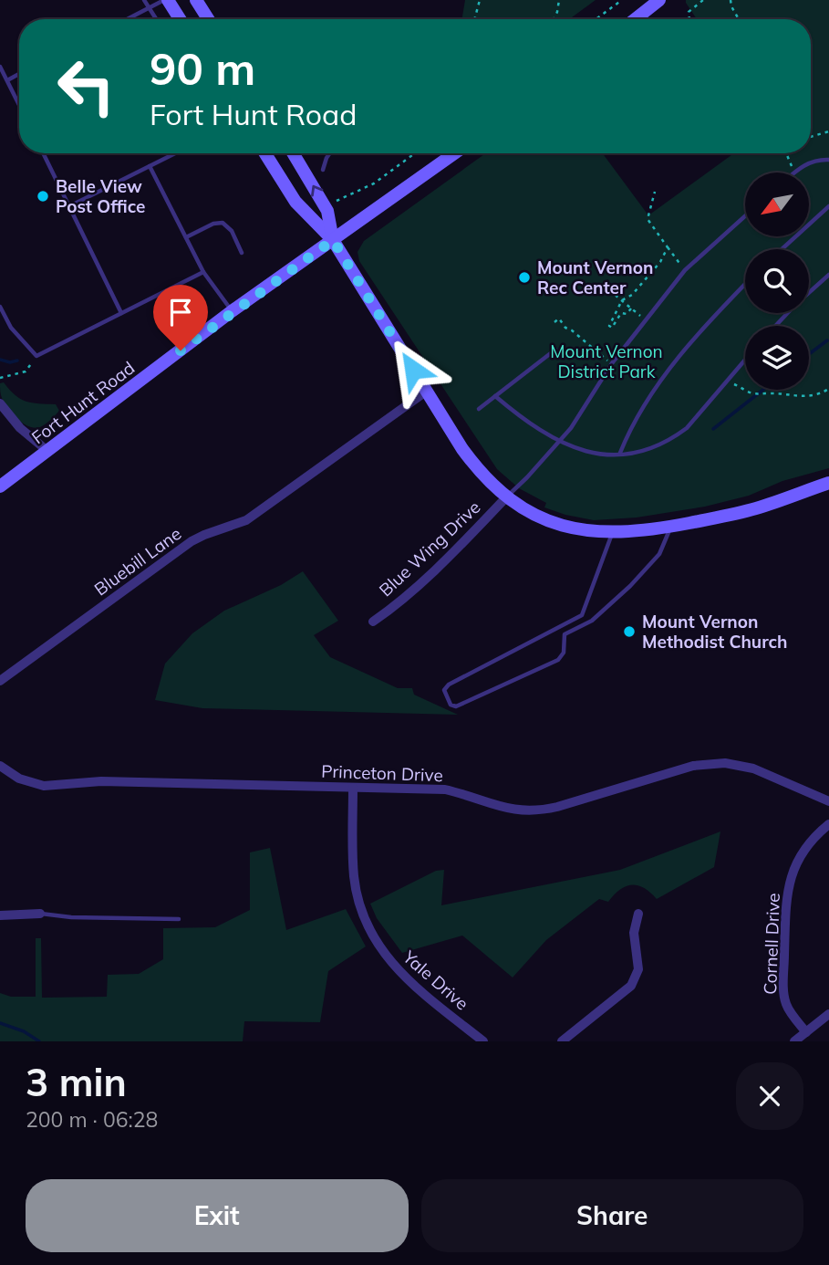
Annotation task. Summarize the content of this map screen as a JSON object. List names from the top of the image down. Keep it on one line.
{"streets":{"main road":["Fort Hunt Road"],"street":["Blue Wing Drive","Bluebill Lane","Princeton Drive","Cornell Drive","Yale Drive"]},"crossings":[["Princeton Drive","Yale Drive"]],"parks":["Mount Vernon District Park"],"places":["Belle View Post Office","Mount Vernon Rec Center","Mount Vernon Methodist Church"],"north":"bottom left","page":{"turn":["90 m","Fort Hunt Road"],"heading":["3 min","200 m · 06:28"],"buttons":["Exit","Share"]}}
